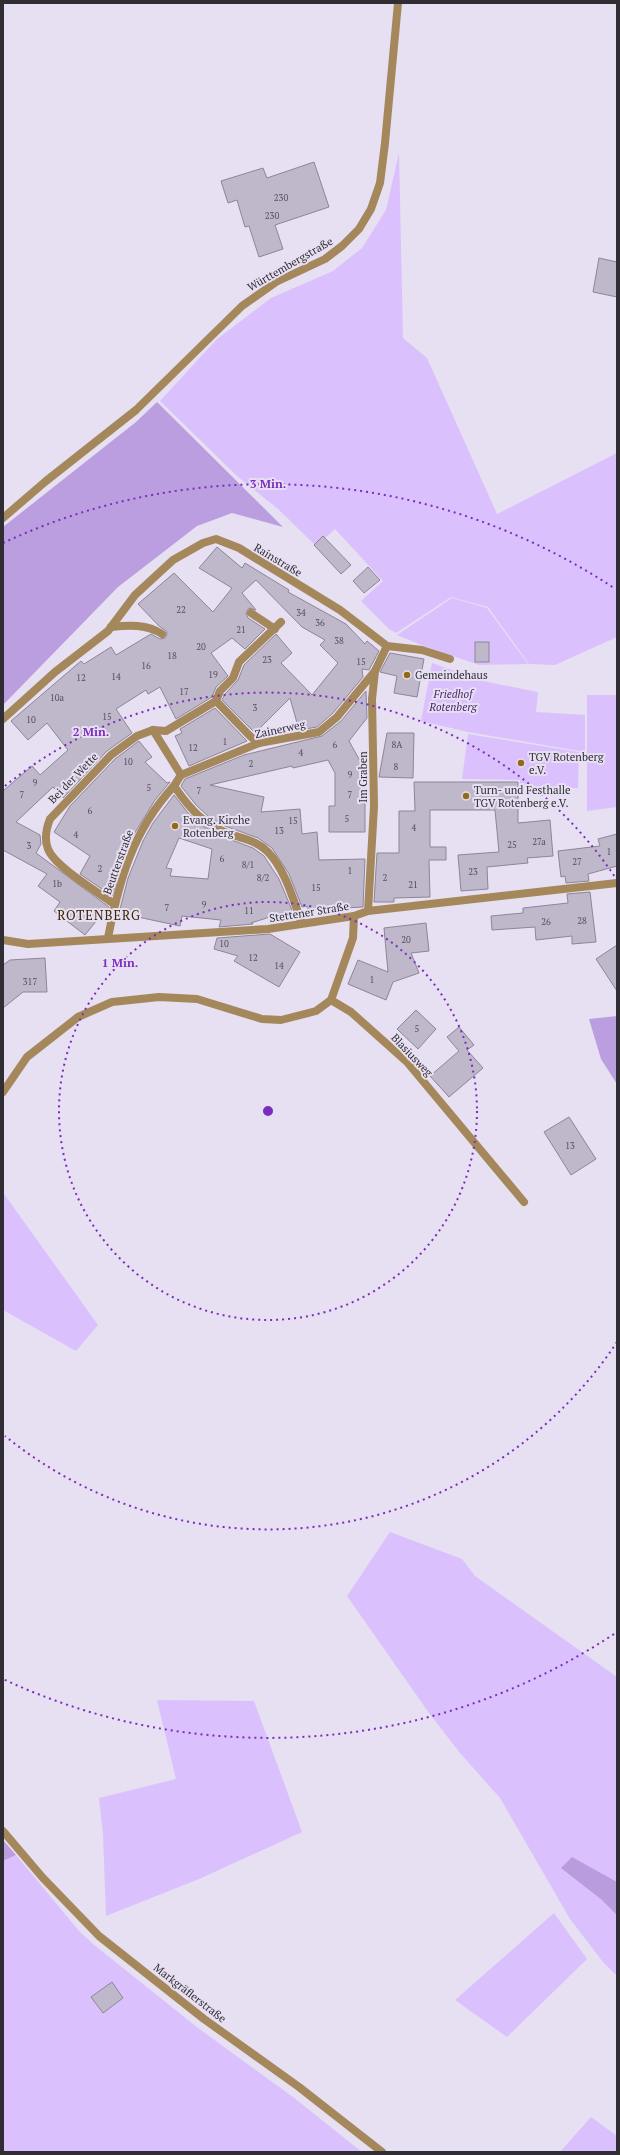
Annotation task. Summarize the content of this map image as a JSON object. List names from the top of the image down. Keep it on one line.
{"streets":{"street":["Württembergstraße","Rainstraße","Zainerweg","Im Graben","Bei der Wette","Beutterstraße","Stettener Straße","Blasiusweg","Markgräflerstraße"]},"crossings":[["Rainstraße","Im Graben"],["Zainerweg","Im Graben"],["Im Graben","Stettener Straße"],["Bei der Wette","Beutterstraße"],["Beutterstraße","Stettener Straße"]],"districts":["ROTENBERG"],"parks":["Friedhof Rotenberg"],"places":["Gemeindehaus","TGV Rotenberg e.V.","Turn- und Festhalle TGV Rotenberg e.V.","Evang. Kirche Rotenberg"],"house_numbers":["230","230","22","34","36","21","38","20","18","23","15","16","19","14","12","17","10a","3","15","10","1","6","8A","12","4","10","2","8","9","9","5","7","7","7","6","5","15","4","13","4","27a","25","3","1","6","27","8/1","2","1","23","8/2","2","1b","21","15","9","7","11","28","26","20","10","12","14","1","317","5","13"],"rings":["3 Min.","2 Min.","1 Min."]}
